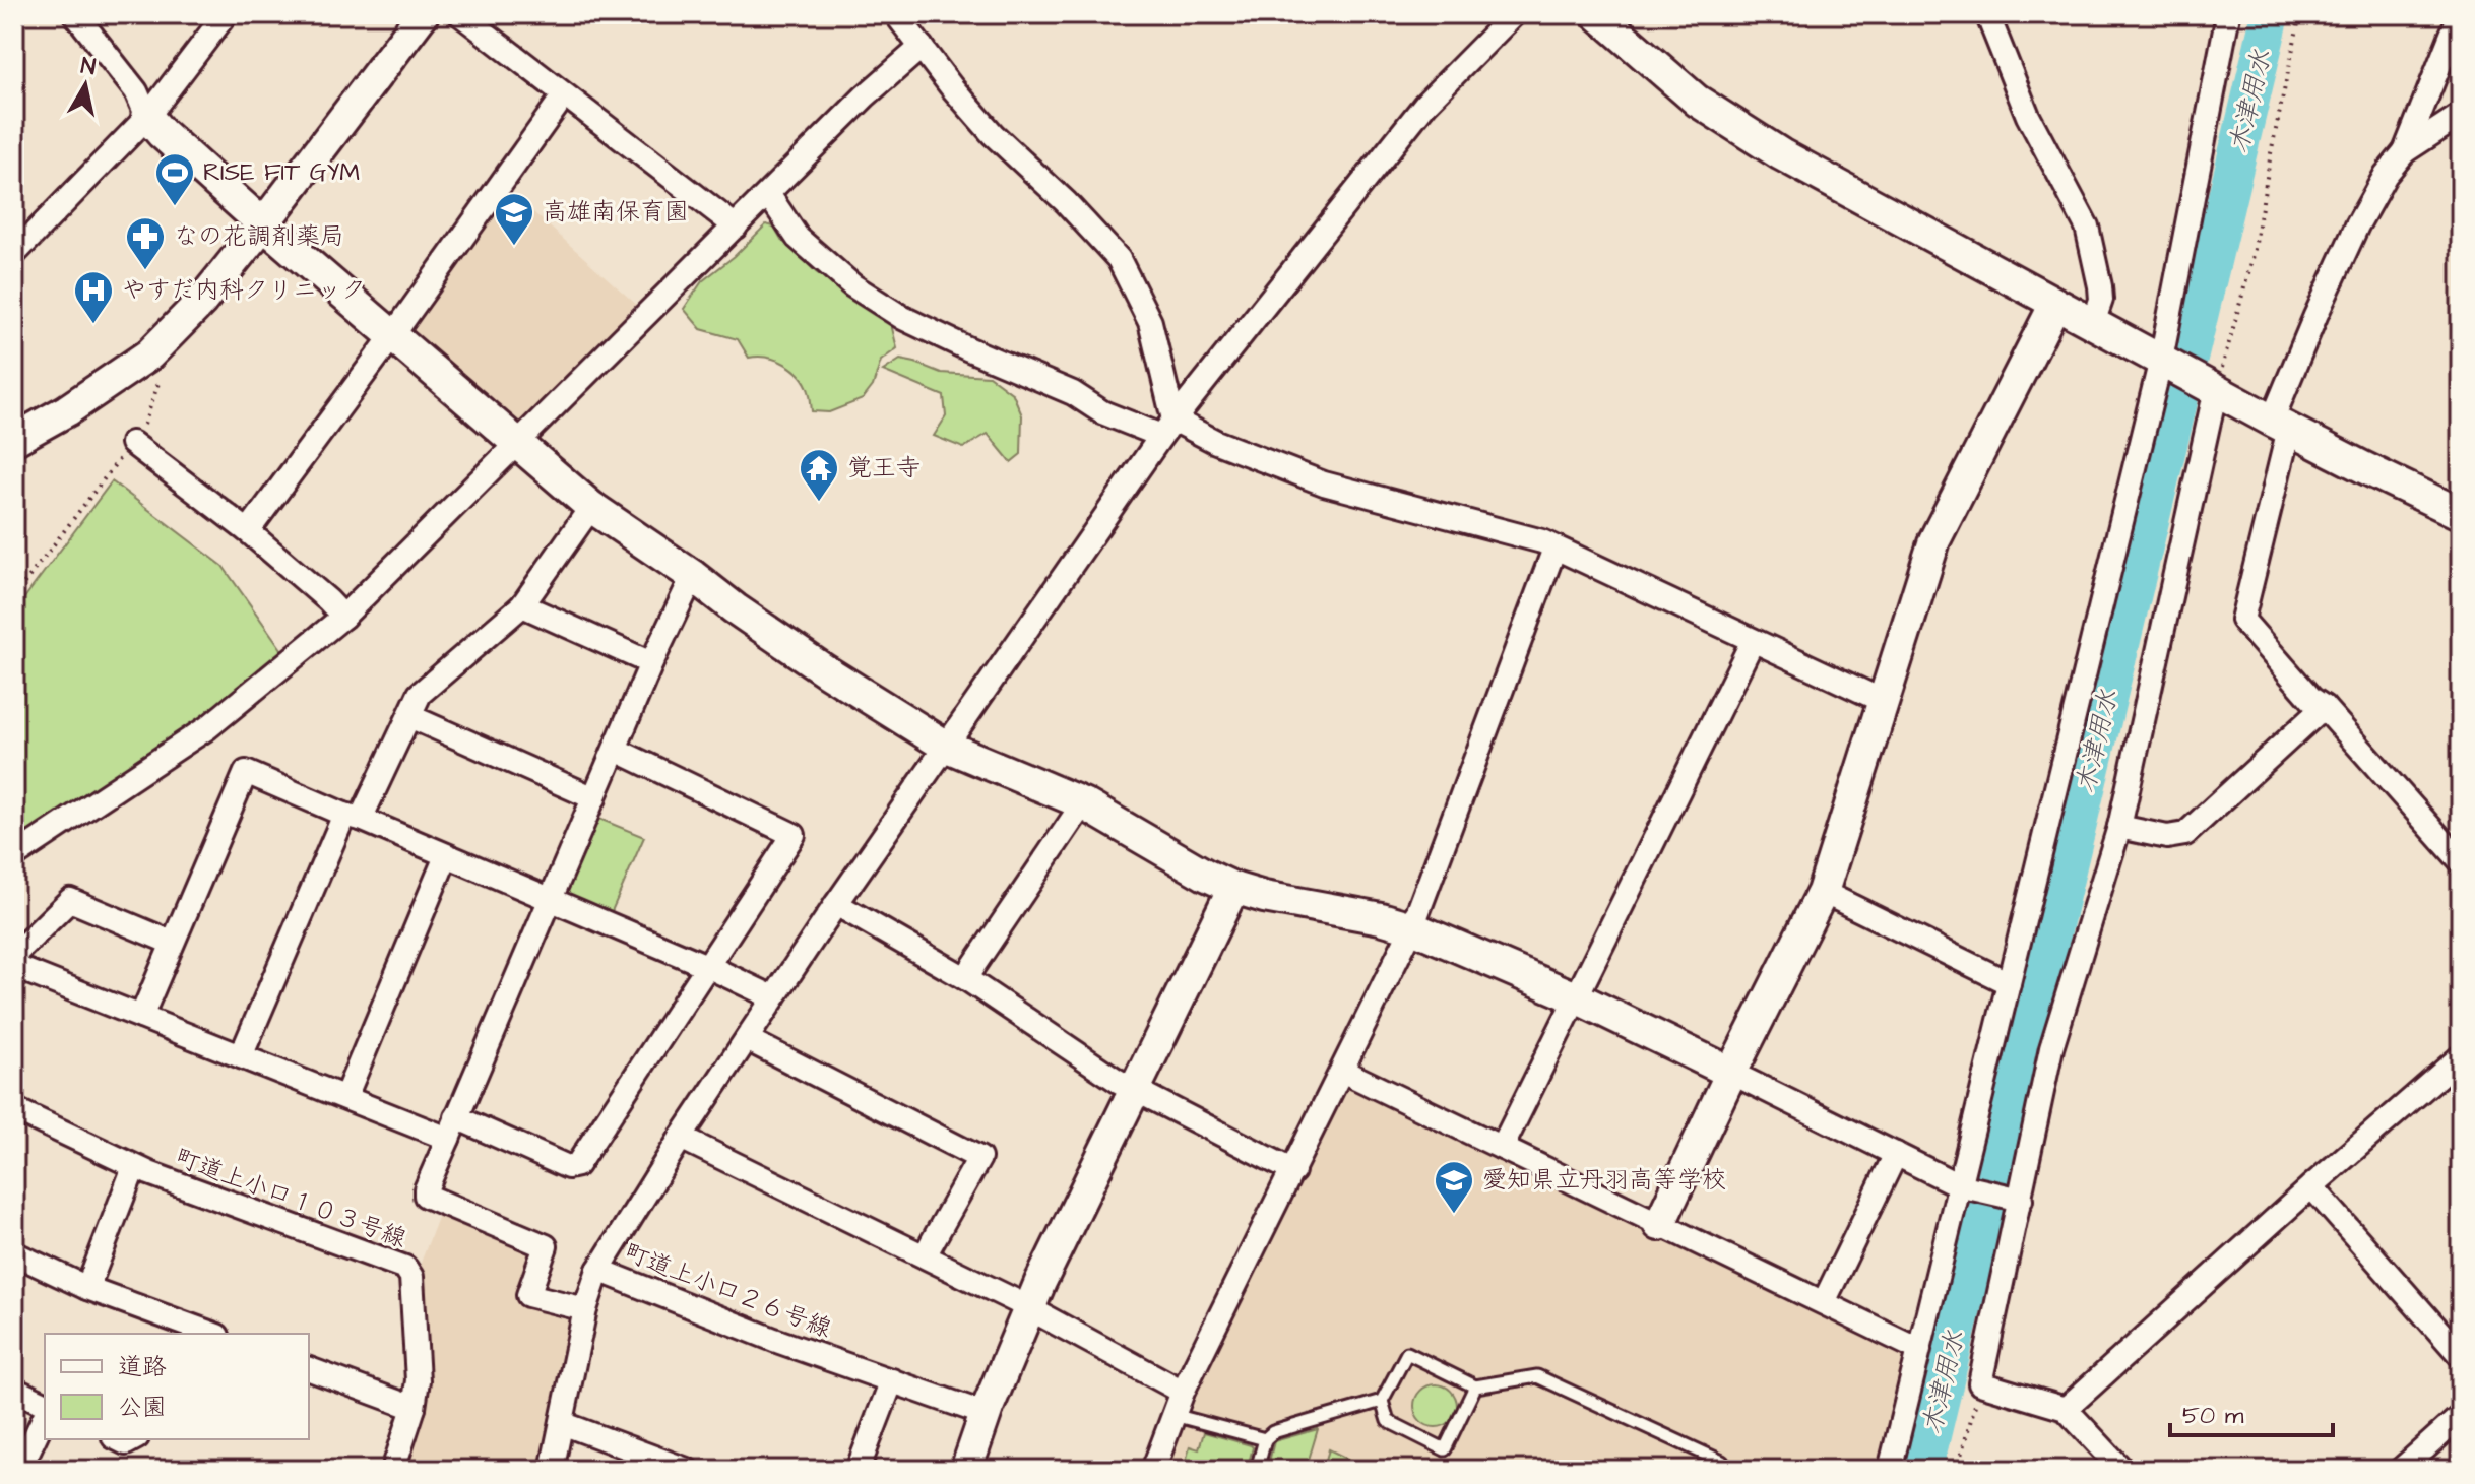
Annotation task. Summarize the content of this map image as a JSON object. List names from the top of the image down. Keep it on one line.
{"streets":{"street":["町道上小口１０３号線","町道上小口２６号線"]},"water":["木津用水"],"places":{"sports":["RISE FIT GYM"],"school or university":["高雄南保育園","愛知県立丹羽高等学校"],"pharmacy":["なの花調剤薬局"],"hospital":["やすだ内科クリニック"],"temple":["覚王寺"]},"legend":["道路","公園"],"scale_bar":"50 m","north":"top"}
